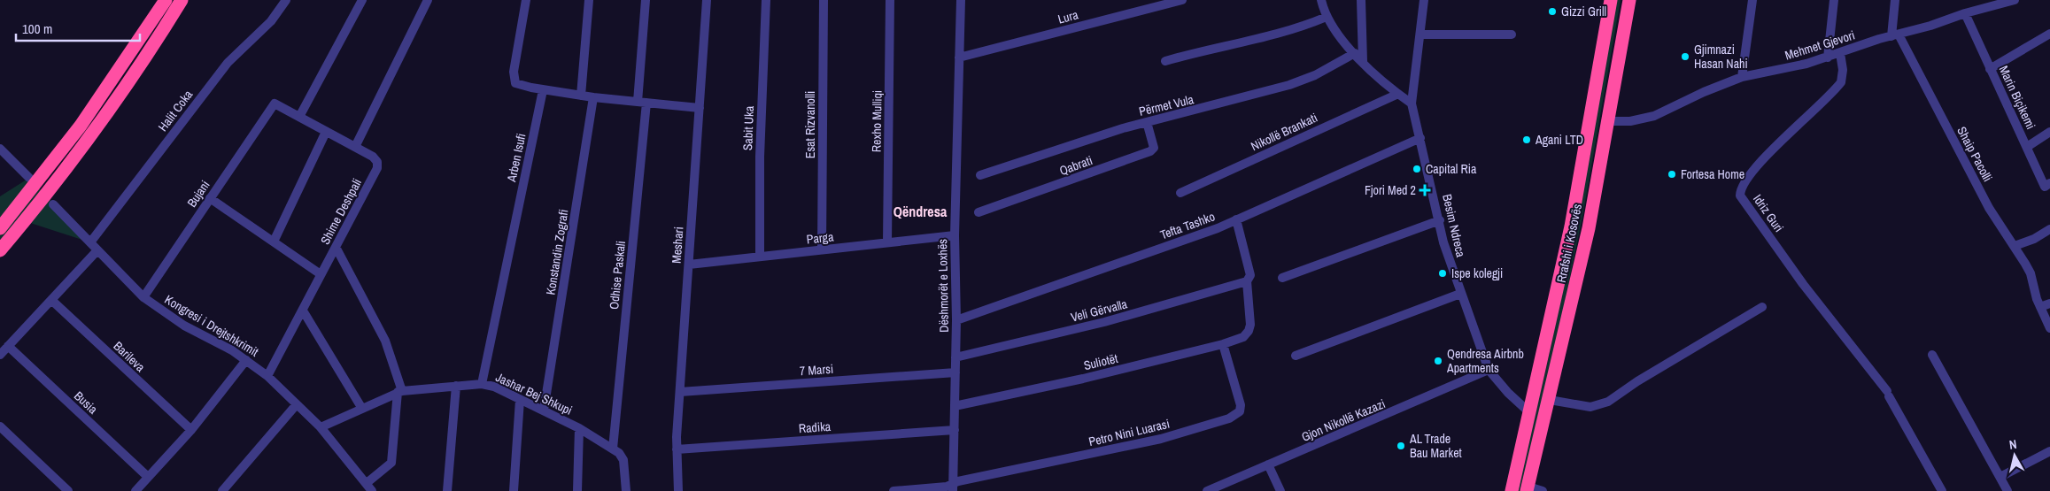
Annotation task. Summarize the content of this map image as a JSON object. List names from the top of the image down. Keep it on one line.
{"streets":{"highway":["Rrafshi i Kosovës"],"street":["Lura","Mehmet Gjevori","Marin Biçikemi","Përmet Vula","Halit Coka","Rexho Mulliqi","Esat Rizvanolli","Sabit Uka","Nikollë Brankati","Shaip Pacolli","Arben Isufi","Qabrati","Bujani","Shime Deshpali","Idriz Guri","Tefta Tashko","Besim Ndreca","Parga","Meshari","Konstandin Zografi","Odhise Paskali","Dëshmorët e Loxhës","Veli Gërvalla","Kongresi i Drejtshkrimit","Barileva","Suliotët","7 Marsi","Jashar Bej Shkupi","Busia","Gjon Nikollë Kazazi","Radika","Petro Nini Luarasi"]},"crossings":[["Lura","Dëshmorët e Loxhës"],["Mehmet Gjevori","Marin Biçikemi"],["Mehmet Gjevori","Shaip Pacolli"],["Mehmet Gjevori","Idriz Guri"],["Mehmet Gjevori","Rrafshi i Kosovës"],["Përmet Vula","Qabrati"],["Halit Coka","Kongresi i Drejtshkrimit"],["Rexho Mulliqi","Parga"],["Esat Rizvanolli","Parga"],["Sabit Uka","Parga"],["Arben Isufi","Jashar Bej Shkupi"],["Bujani","Shime Deshpali"],["Bujani","Kongresi i Drejtshkrimit"],["Shime Deshpali","Kongresi i Drejtshkrimit"],["Tefta Tashko","Besim Ndreca"],["Tefta Tashko","Dëshmorët e Loxhës"],["Besim Ndreca","Rrafshi i Kosovës"],["Besim Ndreca","Gjon Nikollë Kazazi"],["Parga","Meshari"],["Parga","Dëshmorët e Loxhës"],["Meshari","7 Marsi"],["Meshari","Radika"],["Konstandin Zografi","Jashar Bej Shkupi"],["Odhise Paskali","Jashar Bej Shkupi"],["Dëshmorët e Loxhës","Veli Gërvalla"],["Dëshmorët e Loxhës","Suliotët"],["Dëshmorët e Loxhës","7 Marsi"],["Dëshmorët e Loxhës","Radika"],["Dëshmorët e Loxhës","Petro Nini Luarasi"],["Veli Gërvalla","Suliotët"],["Kongresi i Drejtshkrimit","Jashar Bej Shkupi"],["Suliotët","Petro Nini Luarasi"]],"districts":["Qëndresa"],"places":{"other":["Gizzi Grill","Gjimnazi Hasan Nahi","Agani LTD","Capital Ria","Fortesa Home","Ispe kolegji","Qendresa Airbnb Apartments","AL Trade Bau Market"],"health":["Fjori Med 2"]},"scale_bar":"100 m","north":"top"}
